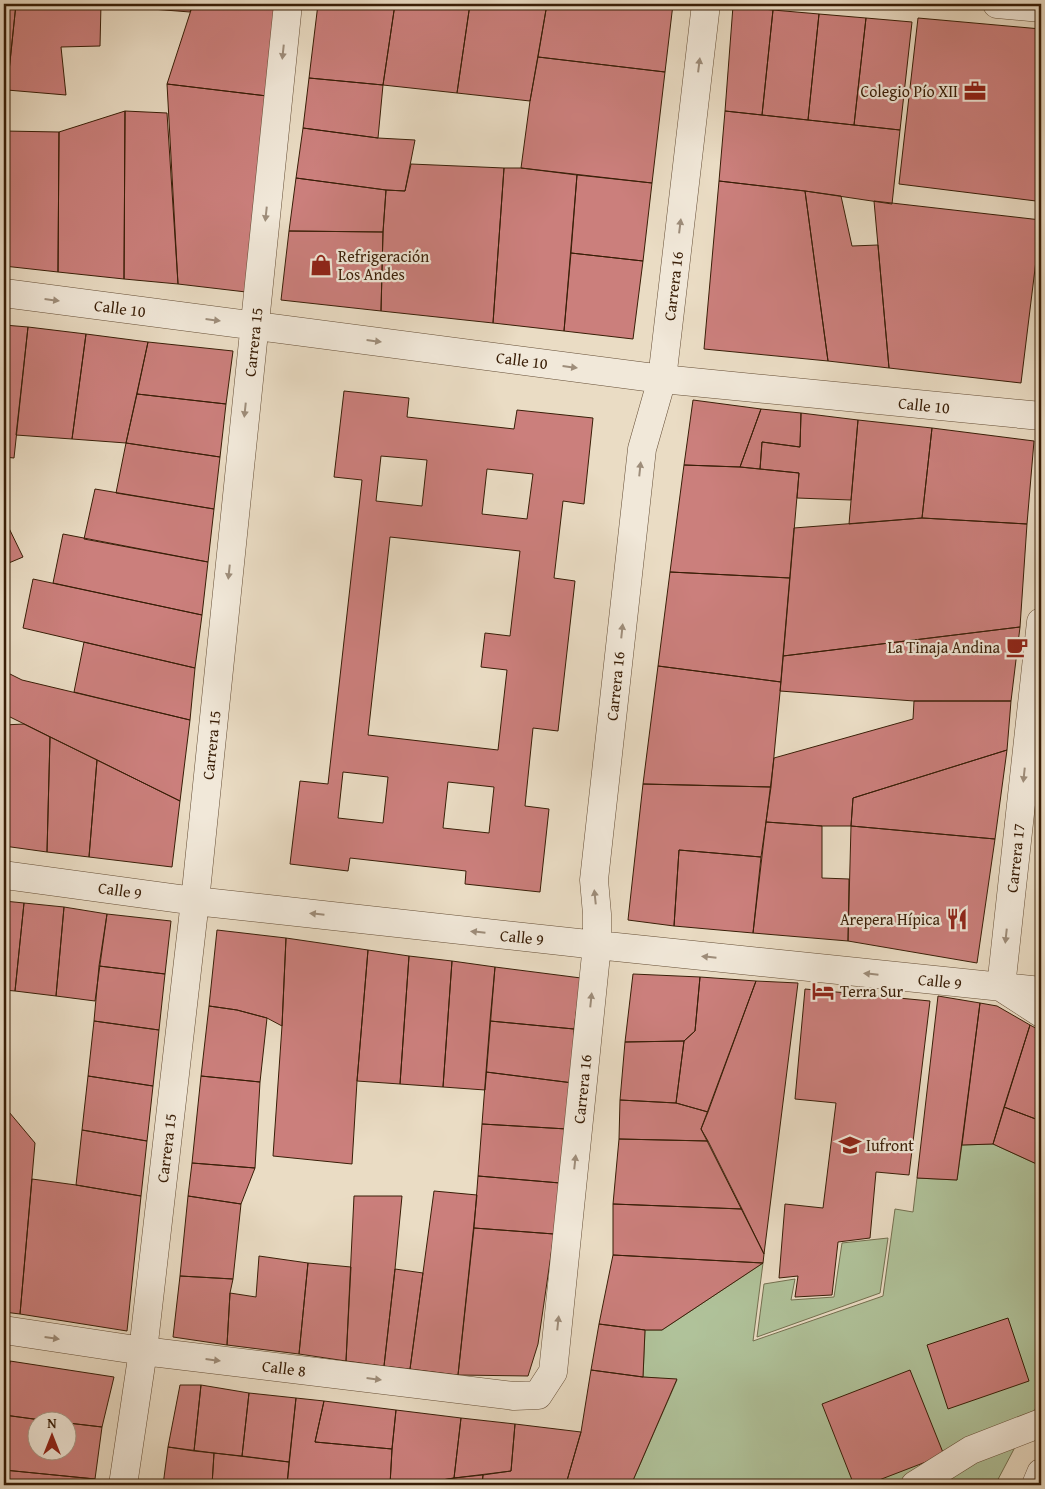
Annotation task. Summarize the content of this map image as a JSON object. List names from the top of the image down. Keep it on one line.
{"streets":{"street":["Carrera 16","Calle 10","Carrera 15","Carrera 17","Calle 9","Calle 8"]},"crossings":[["Carrera 16","Calle 10"],["Carrera 16","Calle 9"],["Carrera 16","Calle 8"],["Calle 10","Carrera 15"],["Carrera 15","Calle 9"],["Carrera 15","Calle 8"],["Carrera 17","Calle 9"]],"one_way":["Carrera 16","Calle 10","Carrera 15","Carrera 17","Calle 9","Calle 8"],"places":{"office":["Colegio Pío XII"],"shop":["Refrigeración Los Andes"],"cafe":["La Tinaja Andina"],"restaurant":["Arepera Hípica"],"hotel":["Terra Sur"],"school or university":["Iufront"]},"north":"top"}
